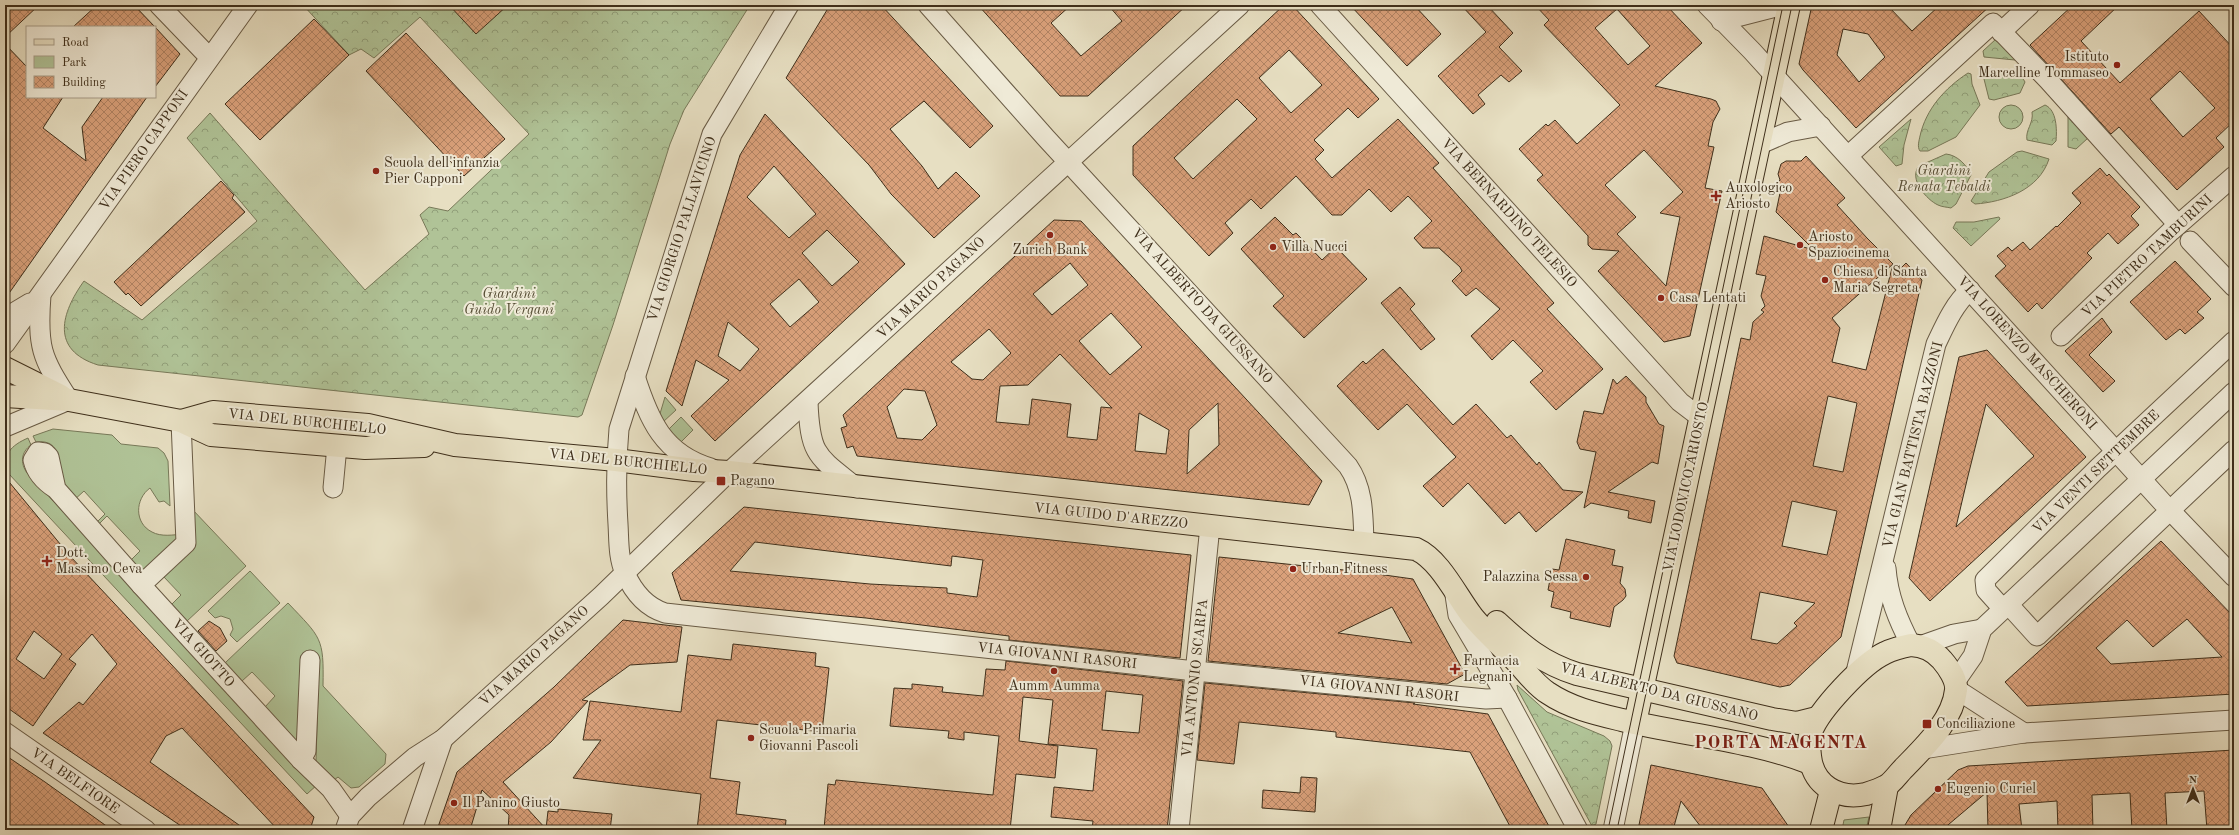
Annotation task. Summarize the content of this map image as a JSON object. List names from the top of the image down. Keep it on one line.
{"streets":{"main road":["VIA ALBERTO DA GIUSSANO","VIA DEL BURCHIELLO","VIA LODOVICO ARIOSTO","VIA GUIDO D'AREZZO"],"street":["VIA PIERO CAPPONI","VIA BERNARDINO TELESIO","VIA GIORGIO PALLAVICINO","VIA PIETRO TAMBURINI","VIA MARIO PAGANO","VIA LORENZO MASCHERONI","VIA GIAN BATTISTA BAZZONI","VIA VENTI SETTEMBRE","VIA GIOTTO","VIA GIOVANNI RASORI","VIA ANTONIO SCARPA","VIA BELFIORE"]},"crossings":[["VIA BERNARDINO TELESIO","VIA LODOVICO ARIOSTO"],["VIA GIORGIO PALLAVICINO","VIA DEL BURCHIELLO"],["VIA MARIO PAGANO","VIA ALBERTO DA GIUSSANO"],["VIA MARIO PAGANO","VIA DEL BURCHIELLO"],["VIA MARIO PAGANO","VIA GUIDO D'AREZZO"],["VIA MARIO PAGANO","VIA GIOTTO"],["VIA MARIO PAGANO","VIA GIOVANNI RASORI"],["VIA ALBERTO DA GIUSSANO","VIA LODOVICO ARIOSTO"],["VIA ALBERTO DA GIUSSANO","VIA GUIDO D'AREZZO"],["VIA LORENZO MASCHERONI","VIA GIAN BATTISTA BAZZONI"],["VIA LORENZO MASCHERONI","VIA VENTI SETTEMBRE"],["VIA LORENZO MASCHERONI","VIA LODOVICO ARIOSTO"],["VIA DEL BURCHIELLO","VIA GUIDO D'AREZZO"],["VIA GUIDO D'AREZZO","VIA ANTONIO SCARPA"],["VIA GIOVANNI RASORI","VIA ANTONIO SCARPA"]],"districts":["PORTA MAGENTA"],"parks":["Giardini Renata Tebaldi","Giardini Guido Vergani"],"places":{"other":["Istituto Marcelline Tommaseo","Scuola dell'infanzia Pier Capponi","Zurich Bank","Ariosto Spaziocinema","Villa Nucci","Chiesa di Santa Maria Segreta","Casa Lentati","Urban Fitness","Palazzina Sessa","Aumm Aumma","Scuola Primaria Giovanni Pascoli","Eugenio Curiel","Il Panino Giusto"],"health":["Auxologico Ariosto","Dott. Massimo Ceva","Farmacia Legnani"],"transit":["Pagano","Conciliazione"]},"legend":["Road","Park","Building"],"north":"top"}
